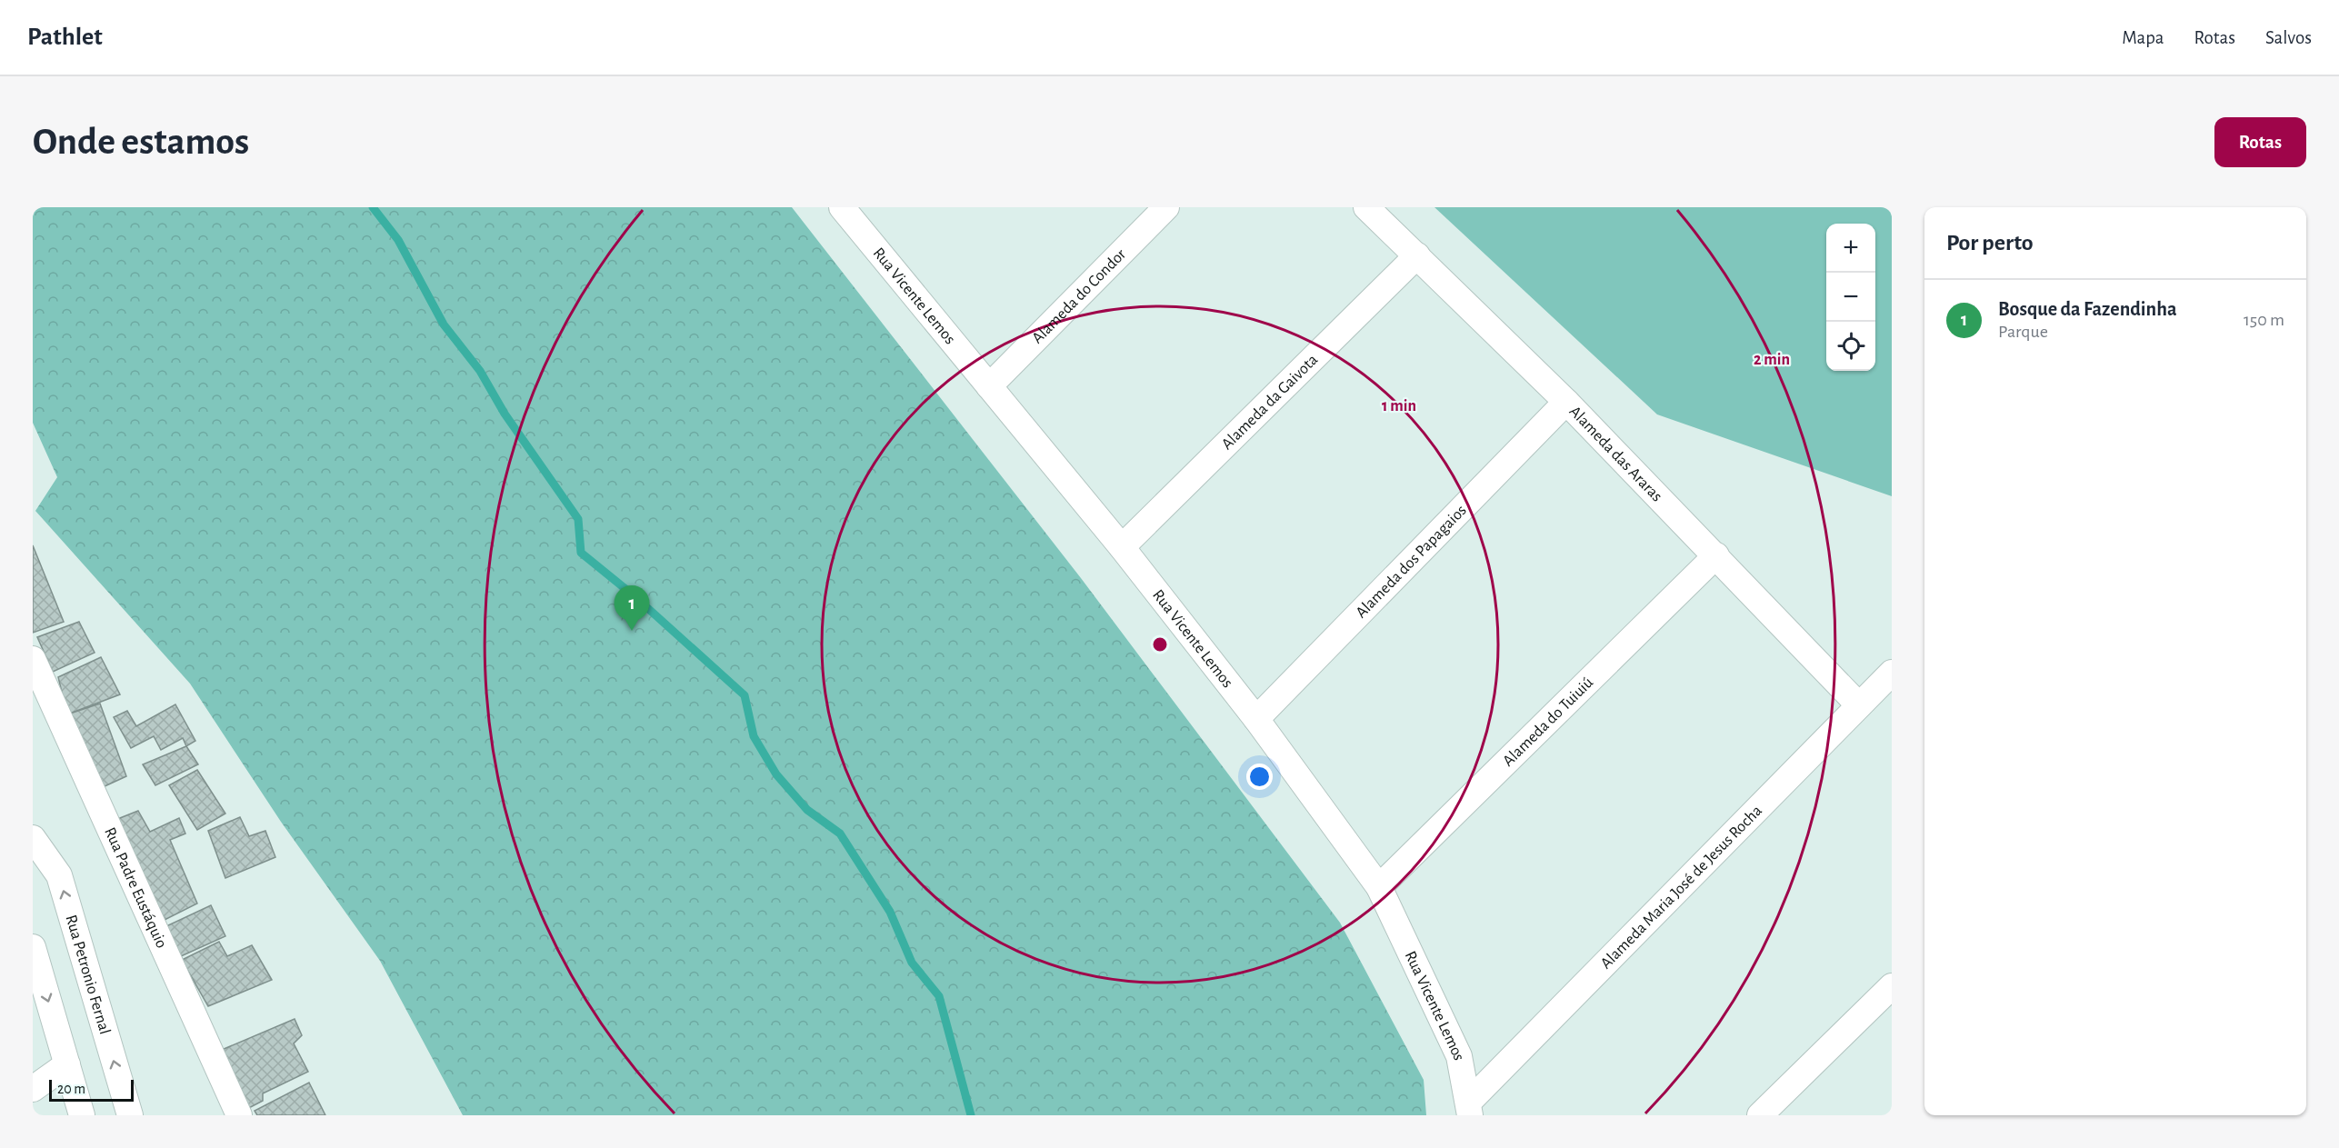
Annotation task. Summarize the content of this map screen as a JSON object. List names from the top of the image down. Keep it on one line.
{"streets":{"street":["Rua Vicente Lemos","Alameda do Condor","Alameda da Gaivota","Alameda das Araras","Alameda dos Papagaios","Alameda do Tuiuiú","Rua Padre Eustáquio","Alameda Maria José de Jesus Rocha","Rua Petronio Fernal"]},"crossings":[["Rua Vicente Lemos","Alameda do Condor"],["Rua Vicente Lemos","Alameda da Gaivota"],["Rua Vicente Lemos","Alameda dos Papagaios"],["Rua Vicente Lemos","Alameda do Tuiuiú"],["Rua Vicente Lemos","Alameda Maria José de Jesus Rocha"],["Alameda da Gaivota","Alameda das Araras"],["Alameda das Araras","Alameda dos Papagaios"],["Alameda das Araras","Alameda do Tuiuiú"],["Alameda das Araras","Alameda Maria José de Jesus Rocha"]],"scale_bar":"20 m","page":{"header":"Pathlet","nav":["Mapa","Rotas","Salvos"],"buttons":"Rotas","title":"Onde estamos","heading":"Por perto","map_buttons":["+","−"],"list":[{"mark":"1","name":"Bosque da Fazendinha","note":"Parque","value":"150 m"}],"pins":"1","scale":"20 m"},"rings":["2 min","1 min"]}
